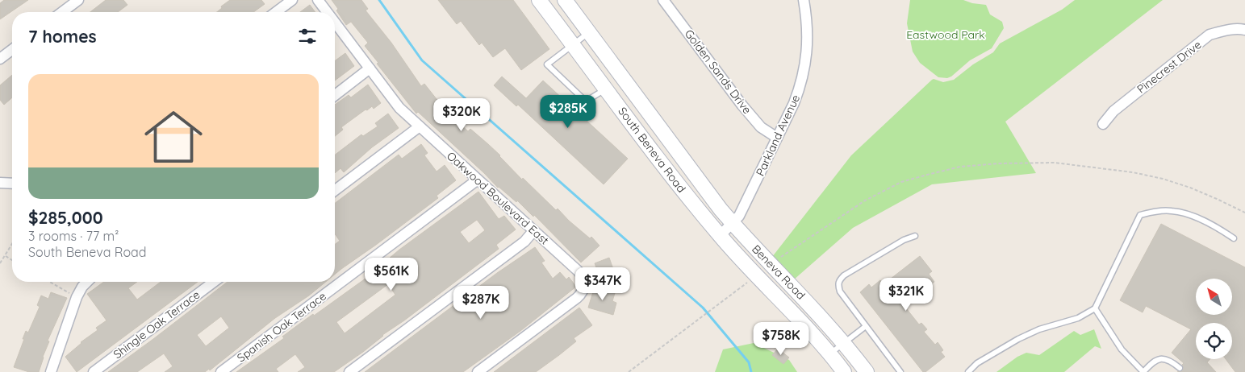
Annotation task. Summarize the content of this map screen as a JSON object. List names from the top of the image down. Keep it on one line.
{"streets":{"main road":["South Beneva Road","Beneva Road"],"street":["Pinecrest Drive","Golden Sands Drive","Parkland Avenue","Oakwood Boulevard East","Shingle Oak Terrace","Spanish Oak Terrace"]},"crossings":[["Golden Sands Drive","Parkland Avenue"],["Parkland Avenue","Beneva Road"],["South Beneva Road","Beneva Road"],["Oakwood Boulevard East","Spanish Oak Terrace"]],"parks":["Eastwood Park"],"north":"top left","page":{"heading":"7 homes","list":[{"name":"$285,000","note":"3 rooms · 77 m² · South Beneva Road"}],"price":["$285K","$320K","$561K","$347K","$321K","$287K","$758K"]}}
